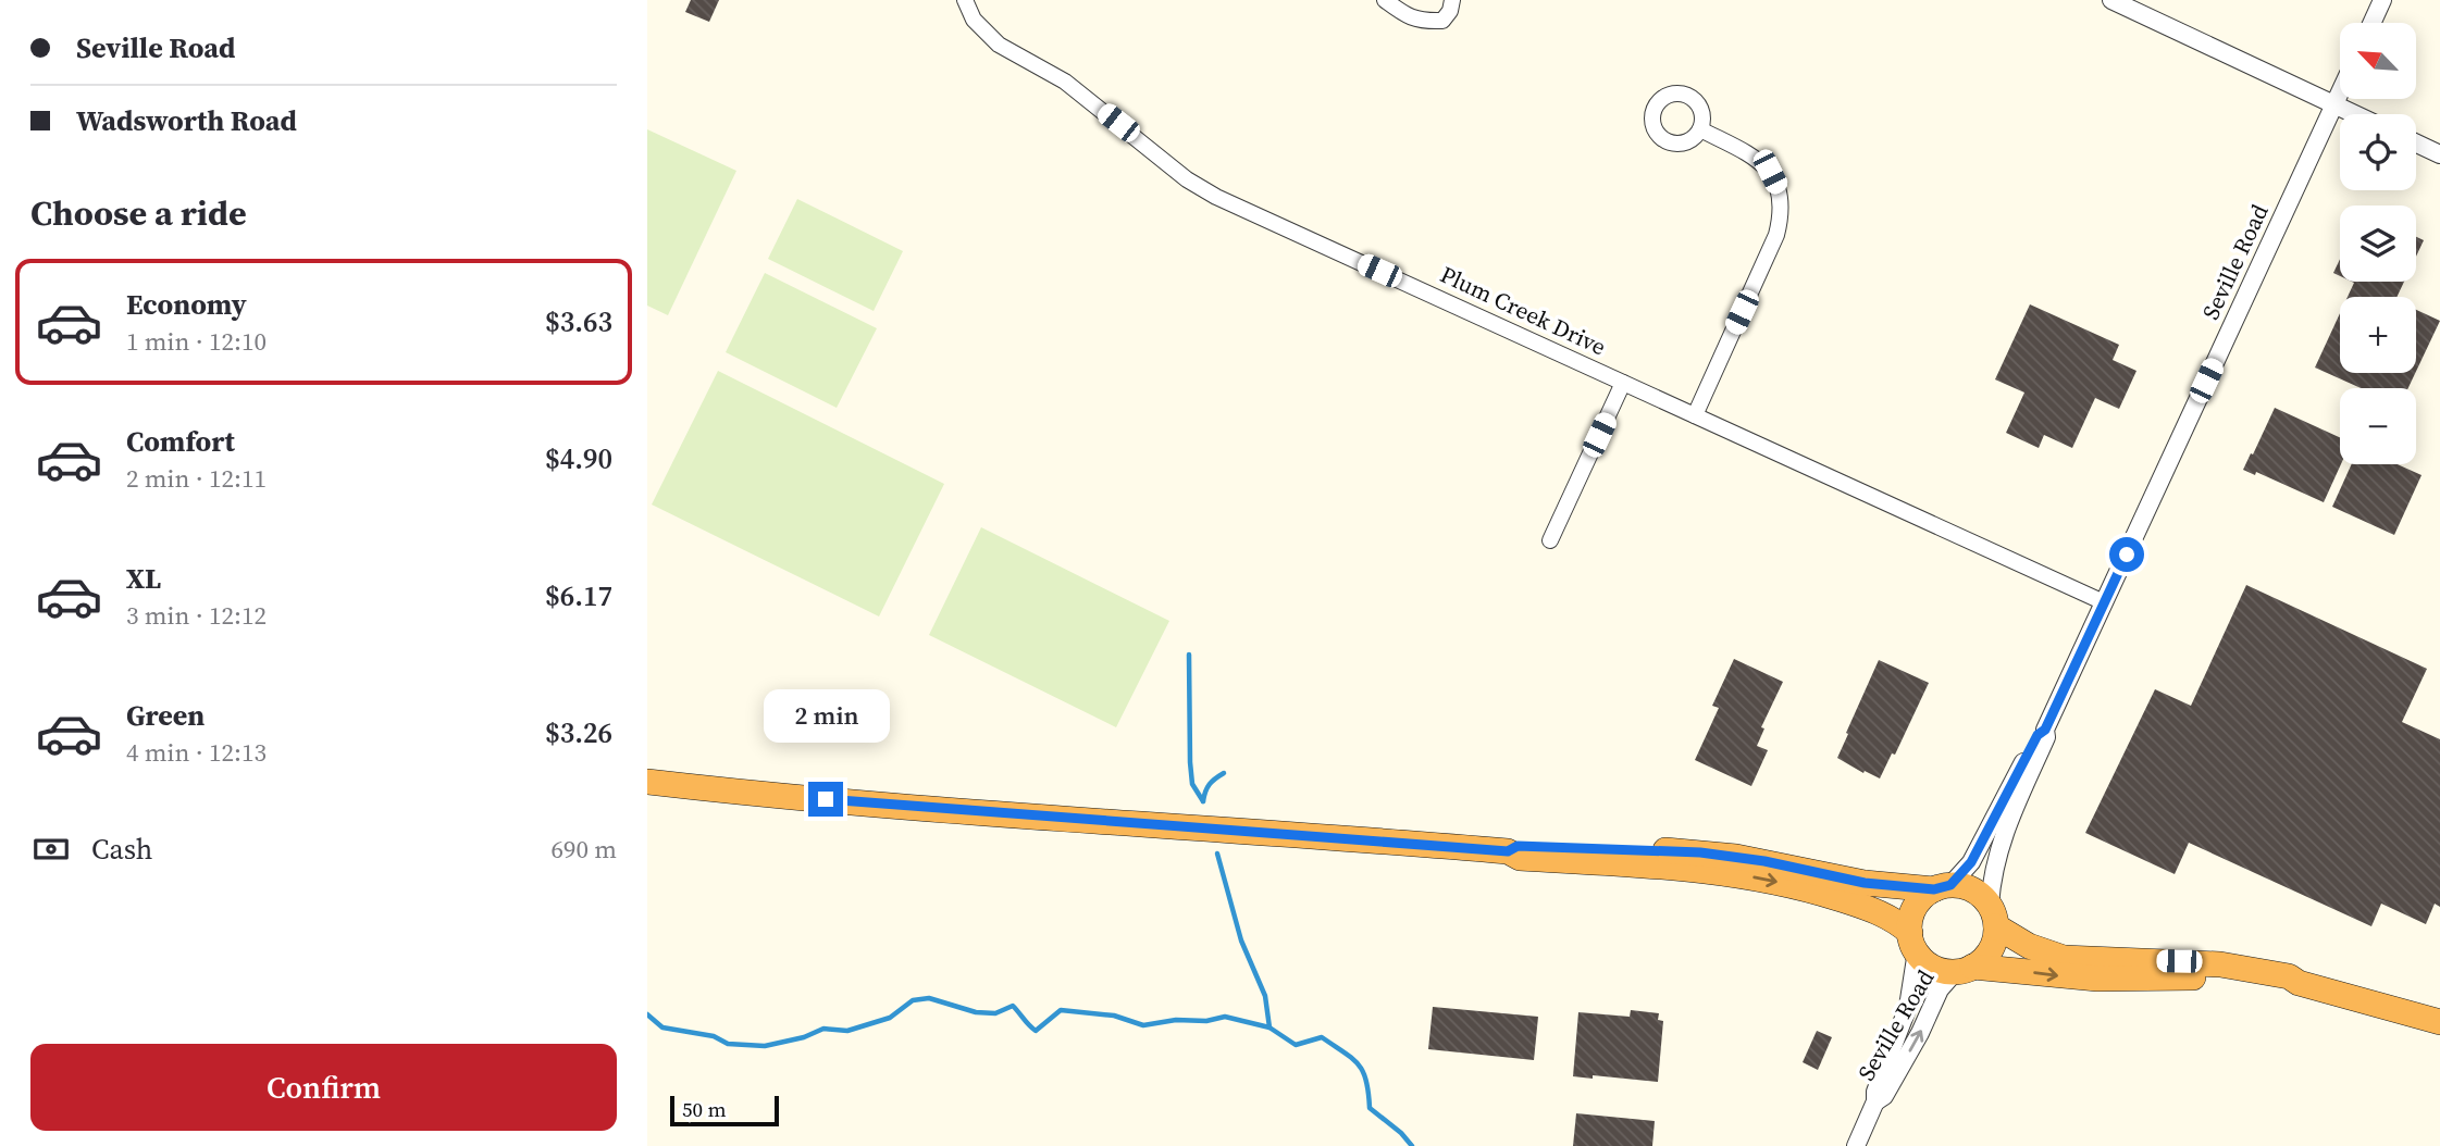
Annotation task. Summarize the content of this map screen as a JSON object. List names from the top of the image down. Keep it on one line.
{"streets":{"street":["Seville Road","Plum Creek Drive"]},"crossings":[["Seville Road","Plum Creek Drive"]],"scale_bar":"50 m","north":"top left","page":{"banner":["Seville Road","Wadsworth Road"],"map_buttons":["+","−"],"heading":"Choose a ride","list":[{"name":"Economy","note":"1 min · 12:10","value":"$3.63"},{"name":"Comfort","note":"2 min · 12:11","value":"$4.90"},{"name":"XL","note":"3 min · 12:12","value":"$6.17"},{"name":"Green","note":"4 min · 12:13","value":"$3.26"}],"bubble":"2 min","pay":["Cash","690 m"],"buttons":"Confirm","scale":"50 m"}}
